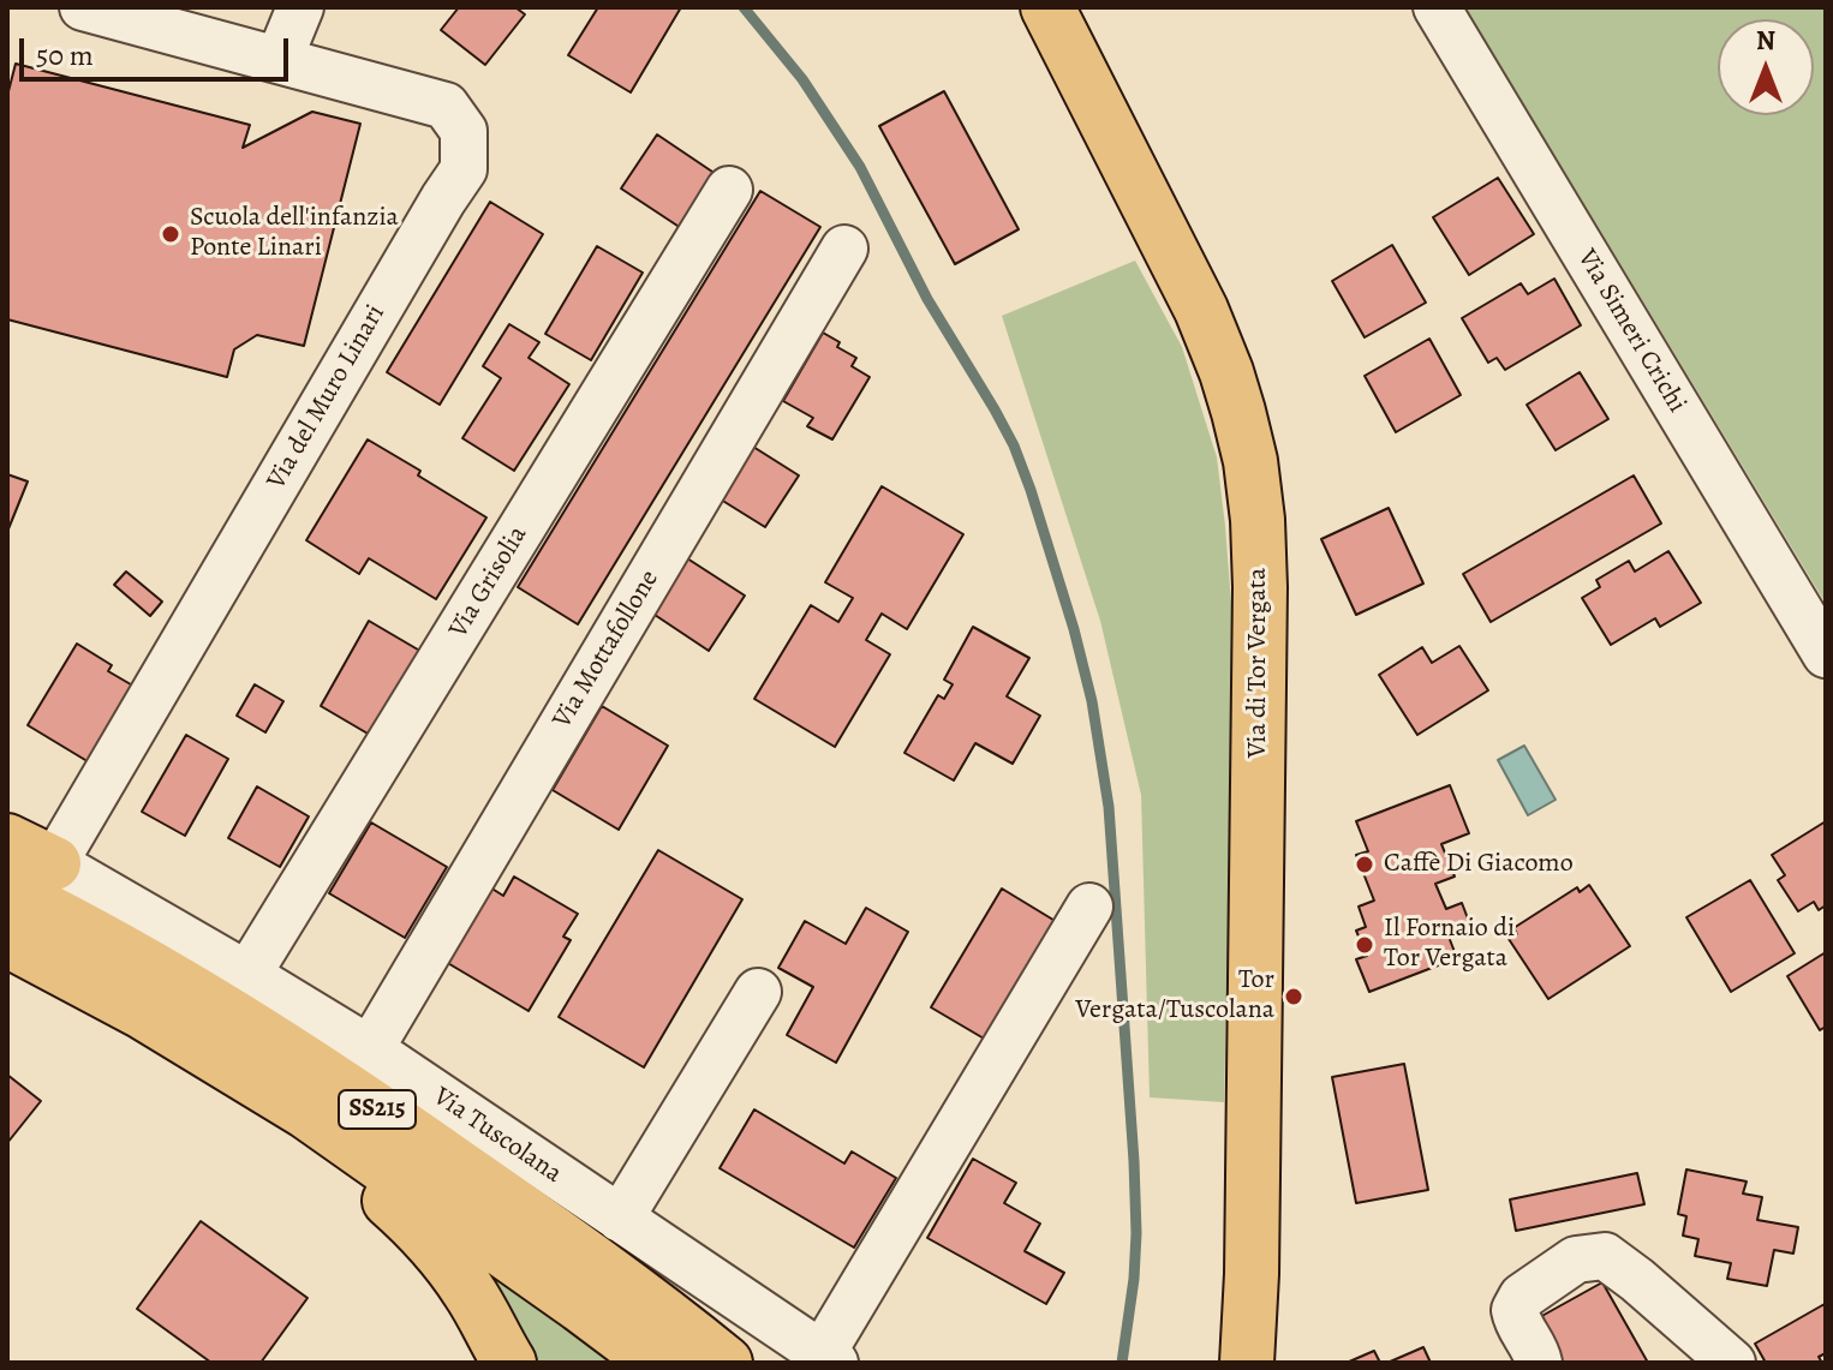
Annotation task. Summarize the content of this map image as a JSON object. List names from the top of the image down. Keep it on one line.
{"streets":{"main road":["Via di Tor Vergata","SS215","Via Tuscolana"],"street":["Via Simeri Crichi","Via del Muro Linari","Via Grisolia","Via Mottafollone"]},"crossings":[["Via del Muro Linari","Via Tuscolana"],["Via Grisolia","Via Tuscolana"],["Via Mottafollone","Via Tuscolana"]],"places":["Scuola dell'infanzia Ponte Linari","Caffè Di Giacomo","Il Fornaio di Tor Vergata","Tor Vergata/Tuscolana"],"scale_bar":"50 m","north":"top"}
